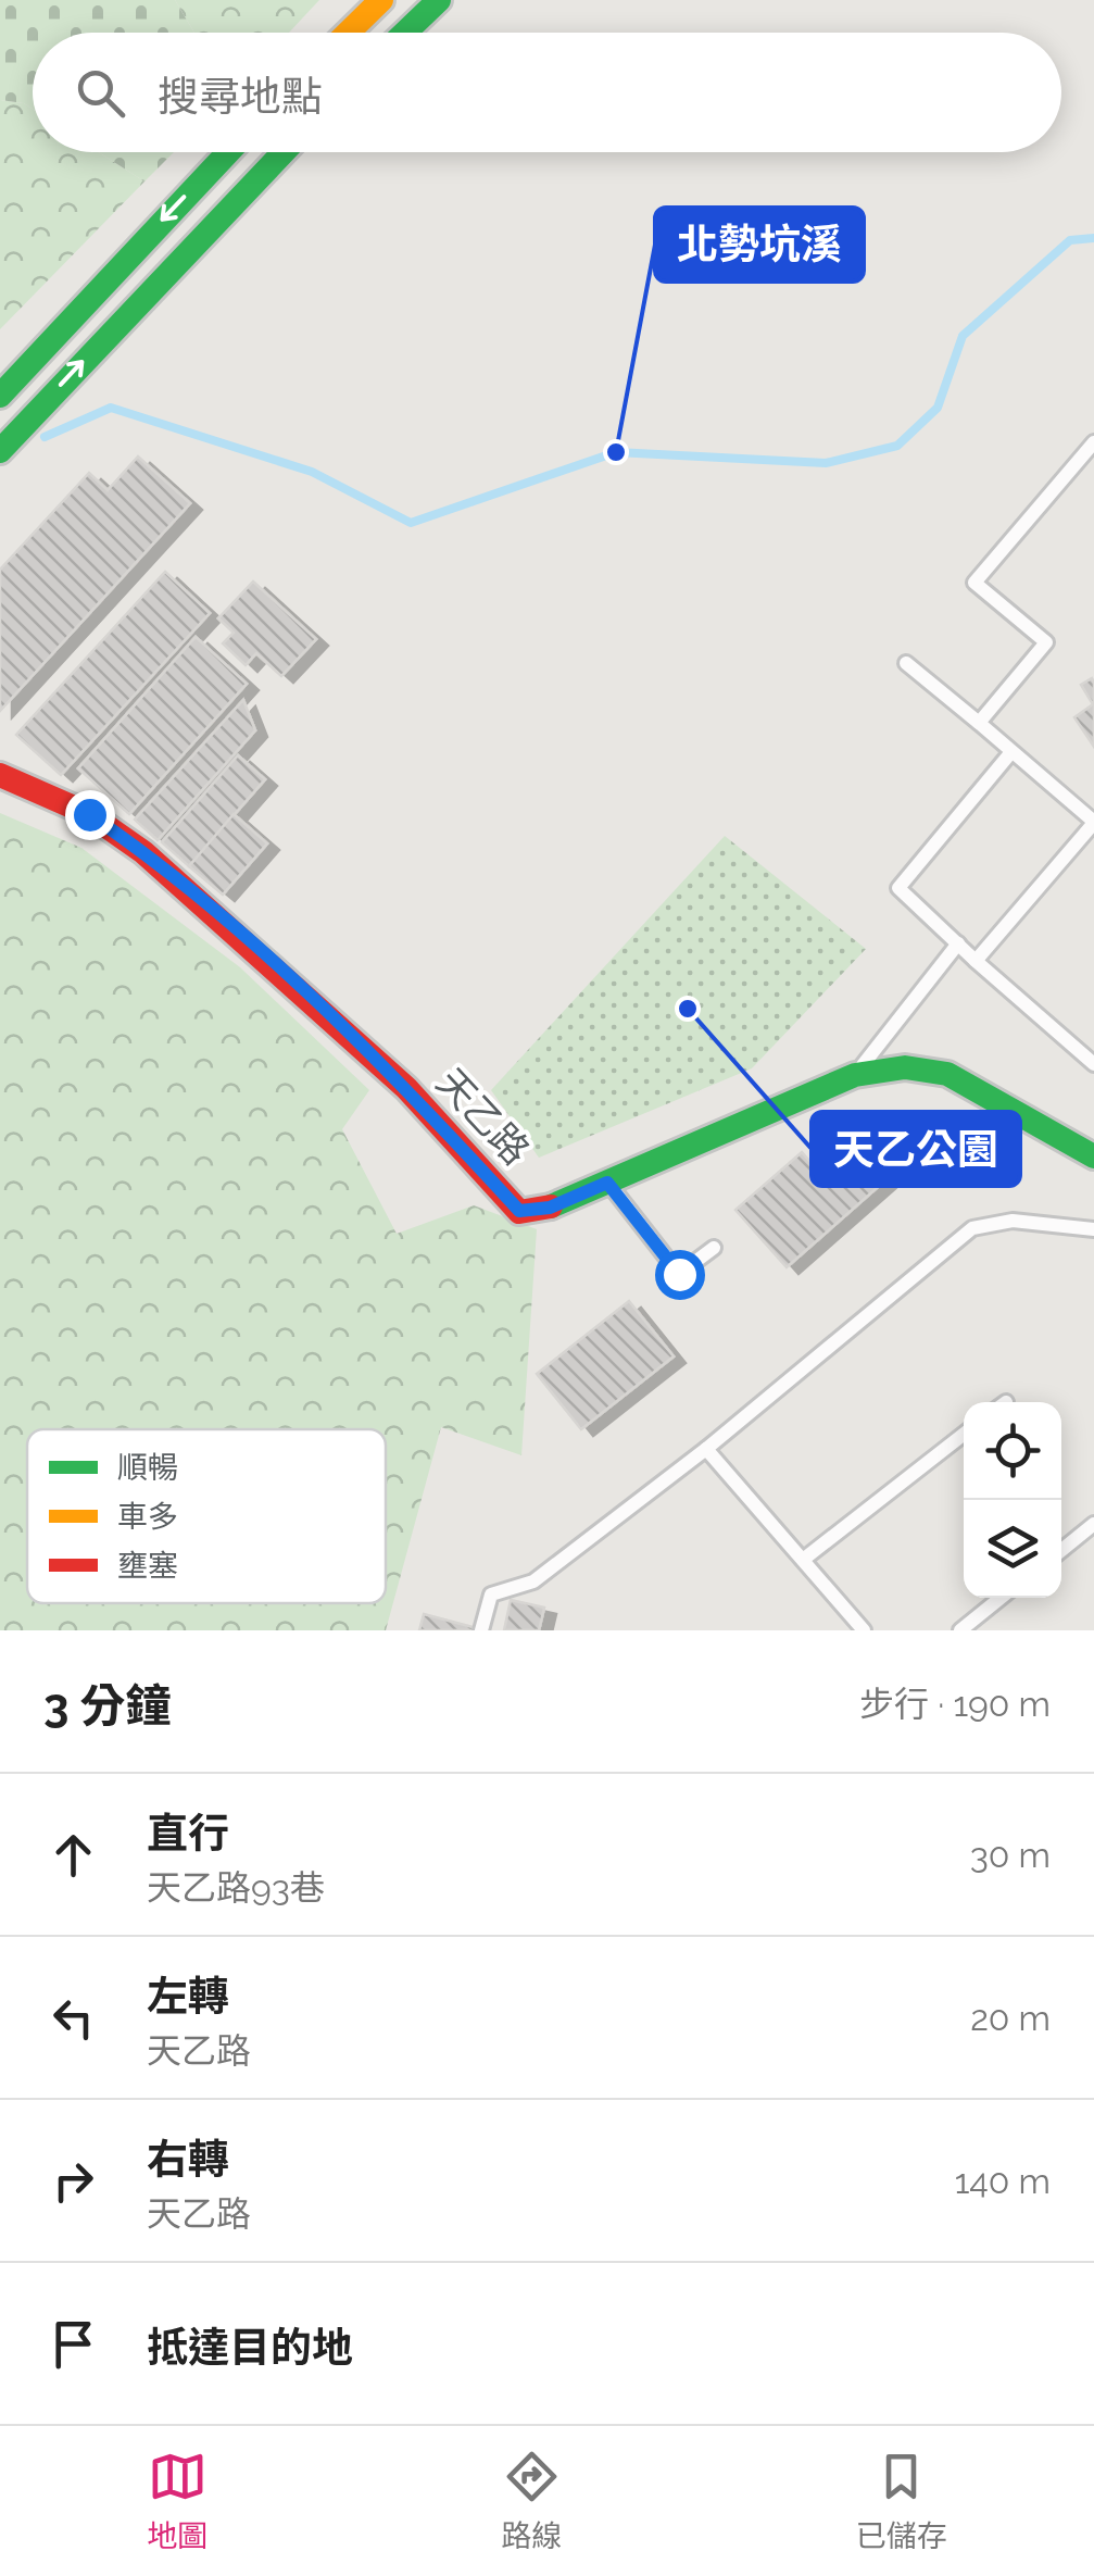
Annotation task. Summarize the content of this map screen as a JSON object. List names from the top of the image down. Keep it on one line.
{"streets":{"main road":["天乙路"]},"places":["北勢坑溪","天乙公園"],"legend":["順暢","車多","壅塞"],"page":{"search":"搜尋地點","heading":["3 分鐘","步行 · 190 m"],"list":[["直行","天乙路93巷","30 m"],["左轉","天乙路","20 m"],["右轉","天乙路","140 m"],"抵達目的地"],"nav":["地圖","路線","已儲存"]}}
